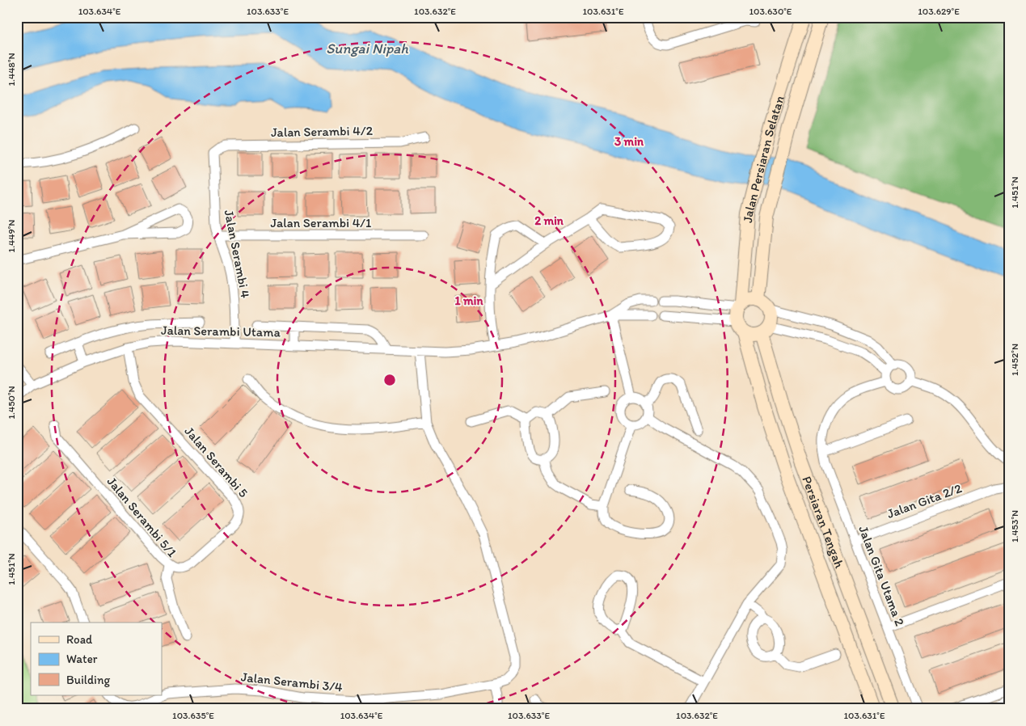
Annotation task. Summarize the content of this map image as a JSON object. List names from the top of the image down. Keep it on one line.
{"streets":{"street":["Jalan Serambi 4/2","Jalan Persiaran Selatan","Jalan Serambi 4/1","Jalan Serambi 4","Jalan Serambi Utama","Jalan Serambi 5","Jalan Gita 2/2","Jalan Serambi 5/1","Persiaran Tengah","Jalan Gita Utama 2","Jalan Serambi 3/4"]},"crossings":[["Jalan Serambi 4/2","Jalan Serambi 4"],["Jalan Persiaran Selatan","Persiaran Tengah"],["Jalan Serambi 4/1","Jalan Serambi 4"],["Jalan Serambi 4","Jalan Serambi Utama"],["Jalan Serambi Utama","Jalan Serambi 5"],["Jalan Serambi Utama","Jalan Serambi 3/4"],["Jalan Serambi 5","Jalan Serambi 5/1"],["Jalan Gita 2/2","Jalan Gita Utama 2"]],"water":["Sungai Nipah"],"legend":["Road","Water","Building"],"coordinates":["103.634°E","103.633°E","103.632°E","103.631°E","103.630°E","103.629°E","1.448°N","1.451°N","1.449°N","1.452°N","1.450°N","1.453°N","103.635°E"],"rings":["3 min","2 min","1 min"]}
